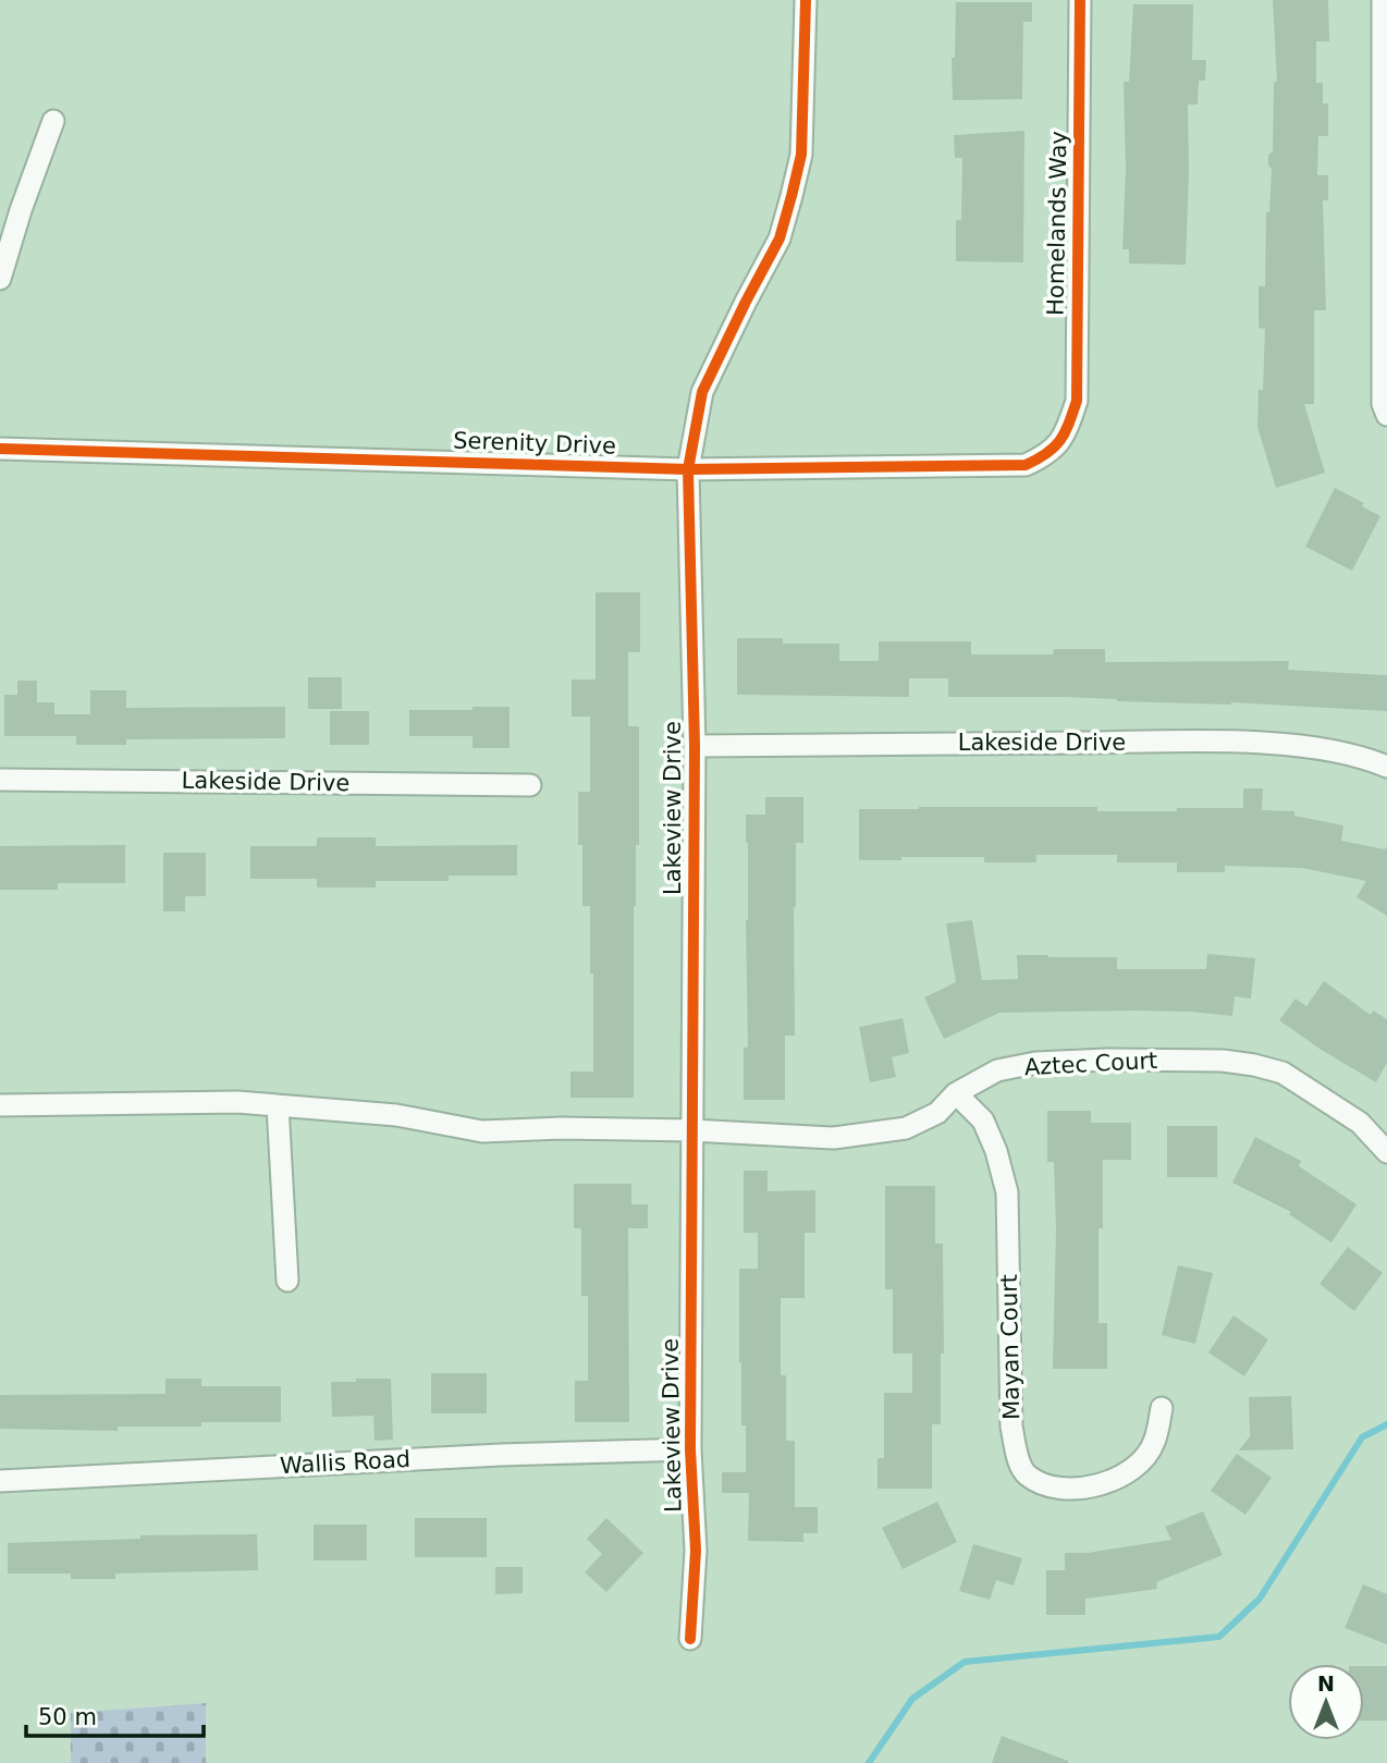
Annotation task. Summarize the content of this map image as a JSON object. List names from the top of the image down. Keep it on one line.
{"streets":{"street":["Homelands Way","Serenity Drive","Lakeside Drive","Lakeview Drive","Aztec Court","Mayan Court","Wallis Road"]},"crossings":[["Homelands Way","Serenity Drive"],["Serenity Drive","Lakeview Drive"],["Lakeside Drive","Lakeview Drive"],["Lakeview Drive","Aztec Court"],["Lakeview Drive","Wallis Road"],["Aztec Court","Mayan Court"]],"scale_bar":"50 m","north":"top"}
